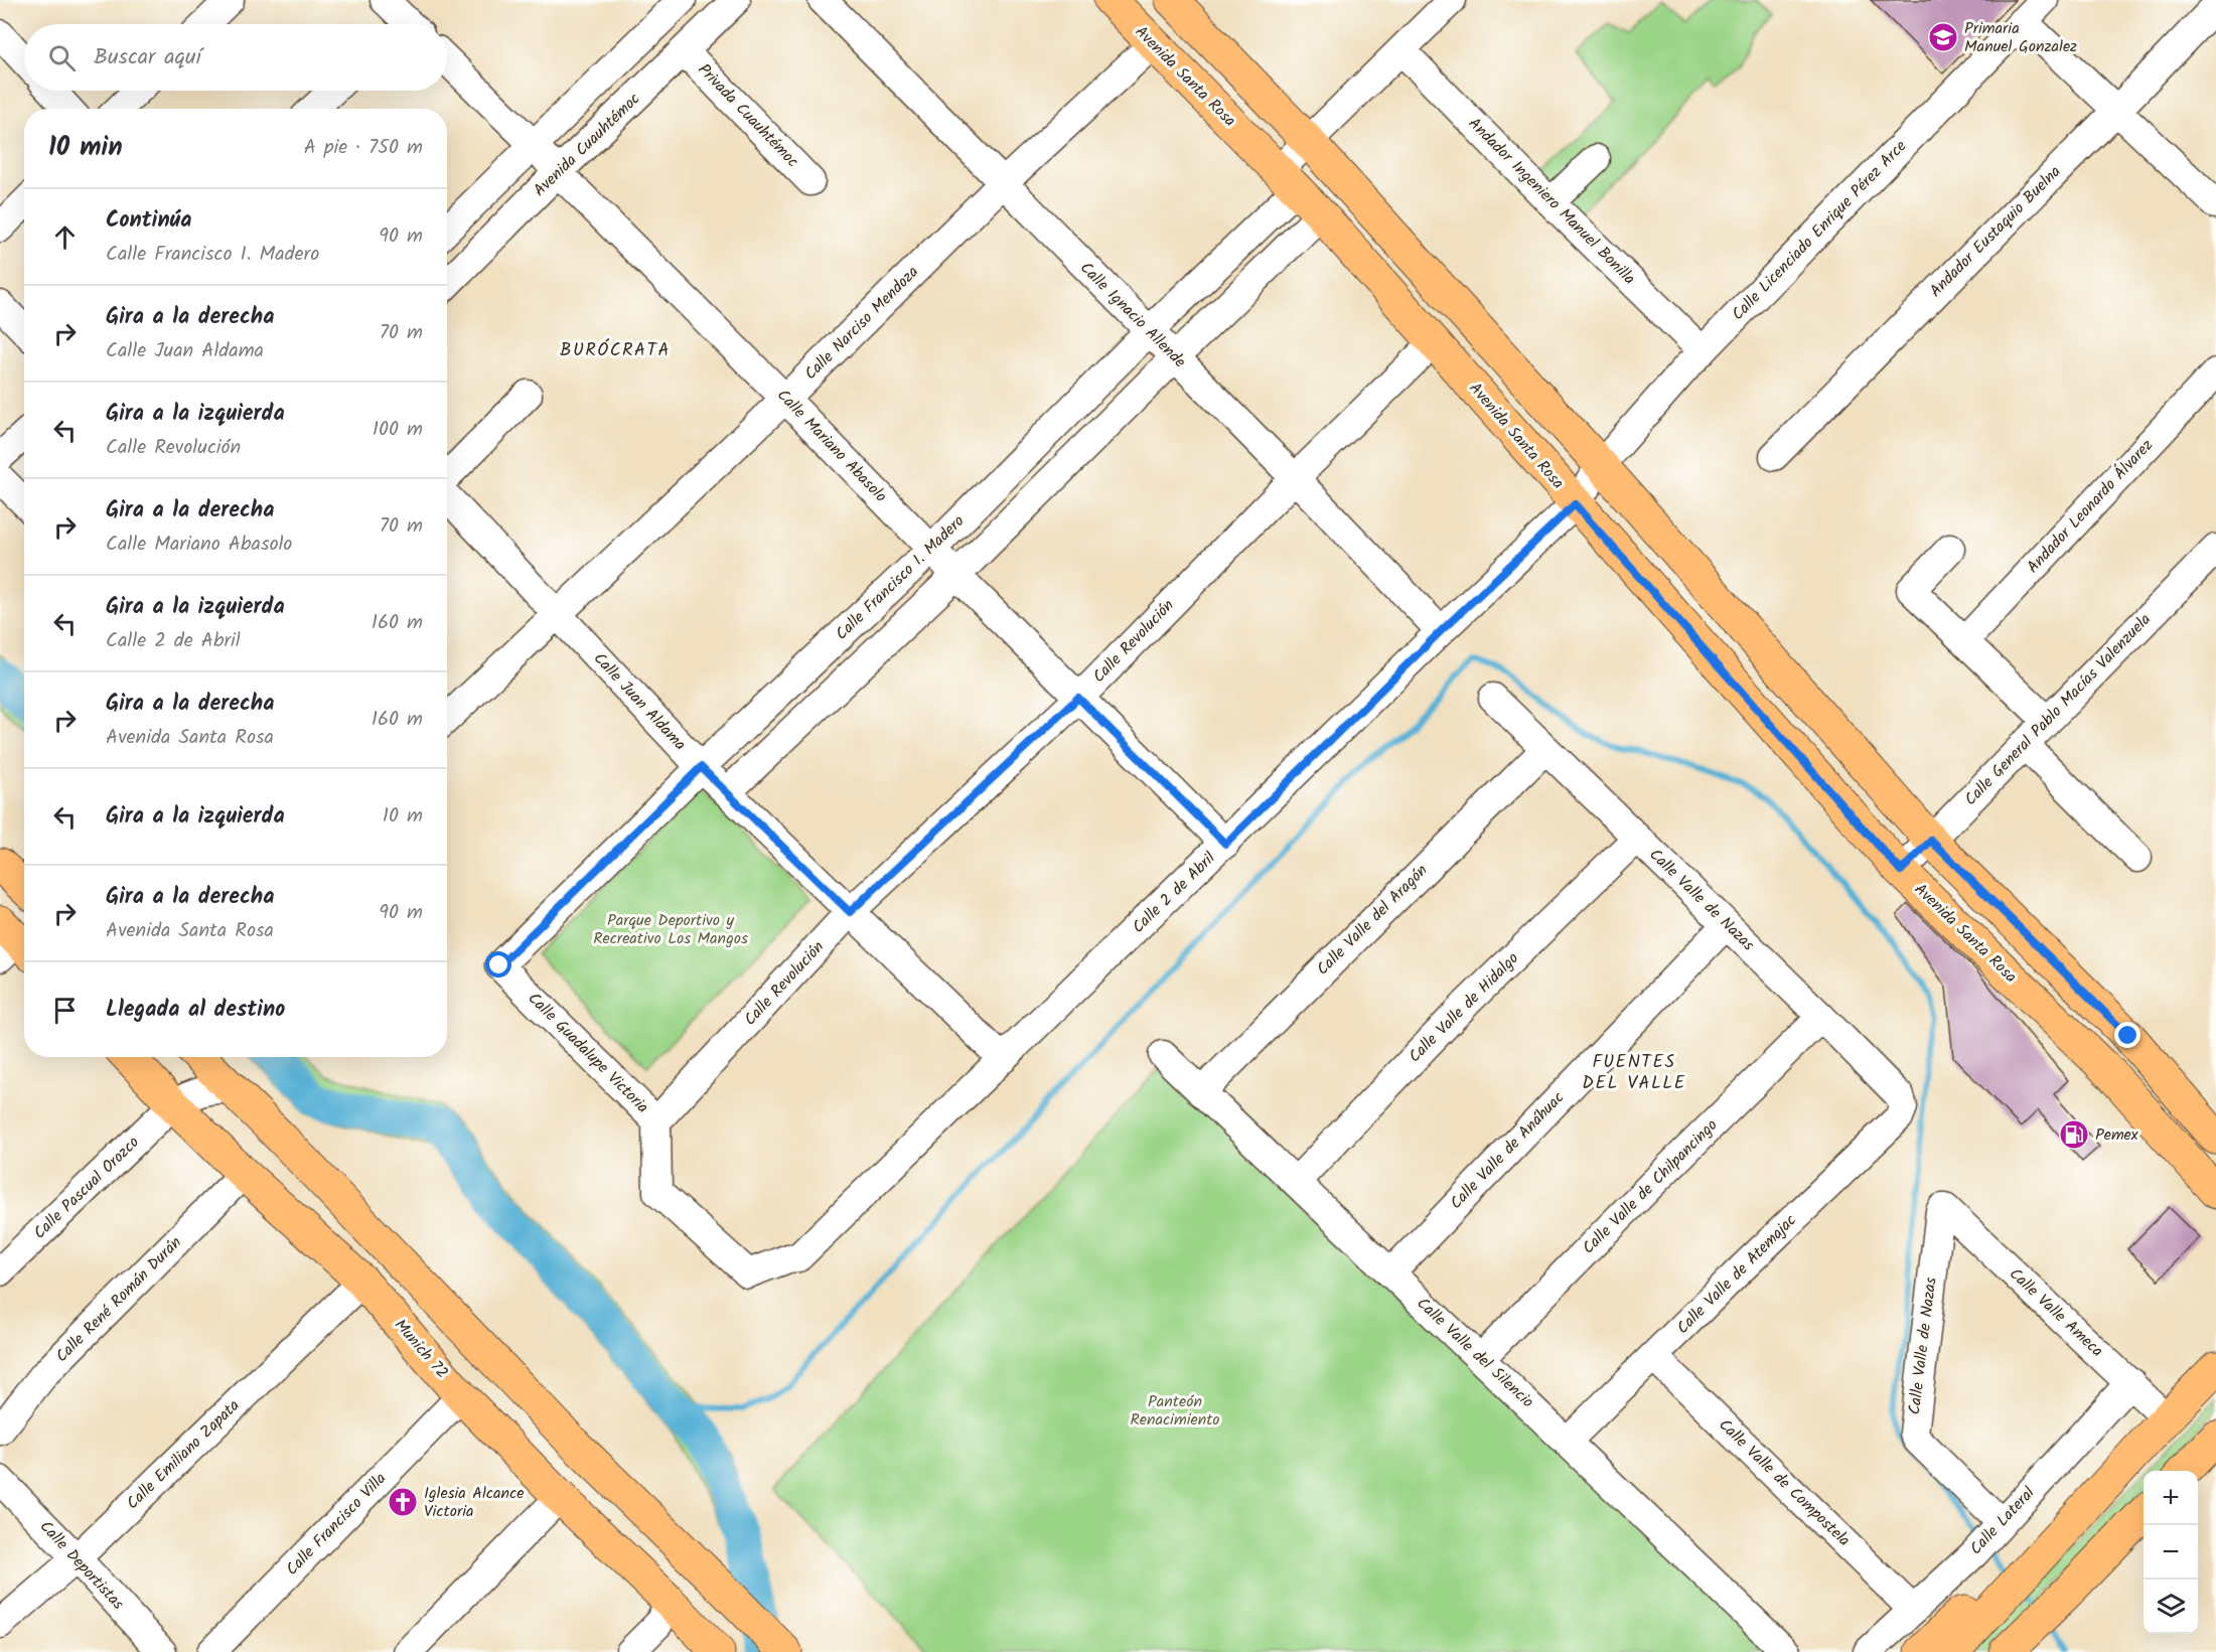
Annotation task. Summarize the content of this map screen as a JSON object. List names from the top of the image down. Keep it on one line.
{"streets":{"main road":["Avenida Santa Rosa","Munich 72"],"street":["Privada Cuauhtémoc","Avenida Cuauhtémoc","Andador Ingeniero Manuel Bonilla","Calle Licenciado Enrique Pérez Arce","Andador Eustaquio Buelna","Calle Ignacio Allende","Calle Narciso Mendoza","Calle Mariano Abasolo","Andador Leonardo Álvarez","Calle Francisco I. Madero","Calle Revolución","Calle Juan Aldama","Calle General Pablo Macías Valenzuela","Calle 2 de Abril","Calle Valle de Nazas","Calle Valle del Aragón","Calle Valle de Hidalgo","Calle Guadalupe Victoria","Calle Valle de Anáhuac","Calle Valle de Chilpancingo","Calle Pascual Orozco","Calle Valle de Atemajac","Calle René Román Durán","Calle Valle Ameca","Calle Valle del Silencio","Calle Emiliano Zapata","Calle Valle de Compostela","Calle Lateral","Calle Francisco Villa","Calle Deportistas"]},"crossings":[["Avenida Santa Rosa","Calle Licenciado Enrique Pérez Arce"],["Avenida Santa Rosa","Calle Narciso Mendoza"],["Avenida Santa Rosa","Calle Francisco I. Madero"],["Avenida Santa Rosa","Calle Revolución"],["Avenida Santa Rosa","Calle General Pablo Macías Valenzuela"],["Avenida Santa Rosa","Calle 2 de Abril"],["Privada Cuauhtémoc","Avenida Cuauhtémoc"],["Avenida Cuauhtémoc","Calle Mariano Abasolo"],["Andador Ingeniero Manuel Bonilla","Calle Licenciado Enrique Pérez Arce"],["Andador Ingeniero Manuel Bonilla","Calle Francisco I. Madero"],["Calle Licenciado Enrique Pérez Arce","Calle 2 de Abril"],["Calle Ignacio Allende","Calle Narciso Mendoza"],["Calle Ignacio Allende","Calle Francisco I. Madero"],["Calle Ignacio Allende","Calle Revolución"],["Calle Ignacio Allende","Calle 2 de Abril"],["Calle Narciso Mendoza","Calle Mariano Abasolo"],["Calle Narciso Mendoza","Calle Juan Aldama"],["Calle Mariano Abasolo","Calle Francisco I. Madero"],["Calle Mariano Abasolo","Calle Revolución"],["Calle Mariano Abasolo","Calle 2 de Abril"],["Calle Francisco I. Madero","Calle Juan Aldama"],["Calle Francisco I. Madero","Calle Guadalupe Victoria"],["Calle Revolución","Calle Juan Aldama"],["Calle Revolución","Calle Guadalupe Victoria"],["Calle Juan Aldama","Calle 2 de Abril"],["Calle 2 de Abril","Calle Guadalupe Victoria"],["Calle Valle de Nazas","Calle Valle del Aragón"],["Calle Valle de Nazas","Calle Valle de Hidalgo"],["Calle Valle de Nazas","Calle Valle de Anáhuac"],["Calle Valle de Nazas","Calle Valle de Chilpancingo"],["Calle Valle de Nazas","Calle Valle de Atemajac"],["Calle Valle de Nazas","Calle Valle Ameca"],["Calle Valle de Nazas","Calle Lateral"],["Calle Valle del Aragón","Calle Valle del Silencio"],["Calle Valle de Hidalgo","Calle Valle del Silencio"],["Calle Valle de Anáhuac","Calle Valle del Silencio"],["Calle Valle de Chilpancingo","Calle Valle del Silencio"],["Calle Pascual Orozco","Munich 72"],["Calle Valle de Atemajac","Calle Valle del Silencio"],["Calle Valle de Atemajac","Calle Valle de Compostela"],["Calle René Román Durán","Munich 72"],["Calle Valle Ameca","Calle Lateral"],["Munich 72","Calle Emiliano Zapata"],["Munich 72","Calle Francisco Villa"],["Calle Emiliano Zapata","Calle Deportistas"],["Calle Valle de Compostela","Calle Lateral"]],"districts":["BURÓCRATA","FUENTES DEL VALLE"],"parks":["Parque Deportivo y Recreativo Los Mangos","Panteón Renacimiento"],"places":{"school or university":["Primaria Manuel Gonzalez"],"fuel station":["Pemex"],"church":["Iglesia Alcance Victoria"]},"page":{"search":"Buscar aquí","heading":["10 min","A pie · 750 m"],"list":[["Continúa","Calle Francisco I. Madero","90 m"],["Gira a la derecha","Calle Juan Aldama","70 m"],["Gira a la izquierda","Calle Revolución","100 m"],["Gira a la derecha","Calle Mariano Abasolo","70 m"],["Gira a la izquierda","Calle 2 de Abril","160 m"],["Gira a la derecha","Avenida Santa Rosa","160 m"],["Gira a la izquierda","10 m"],["Gira a la derecha","Avenida Santa Rosa","90 m"],"Llegada al destino"],"map_buttons":["+","−"]}}
